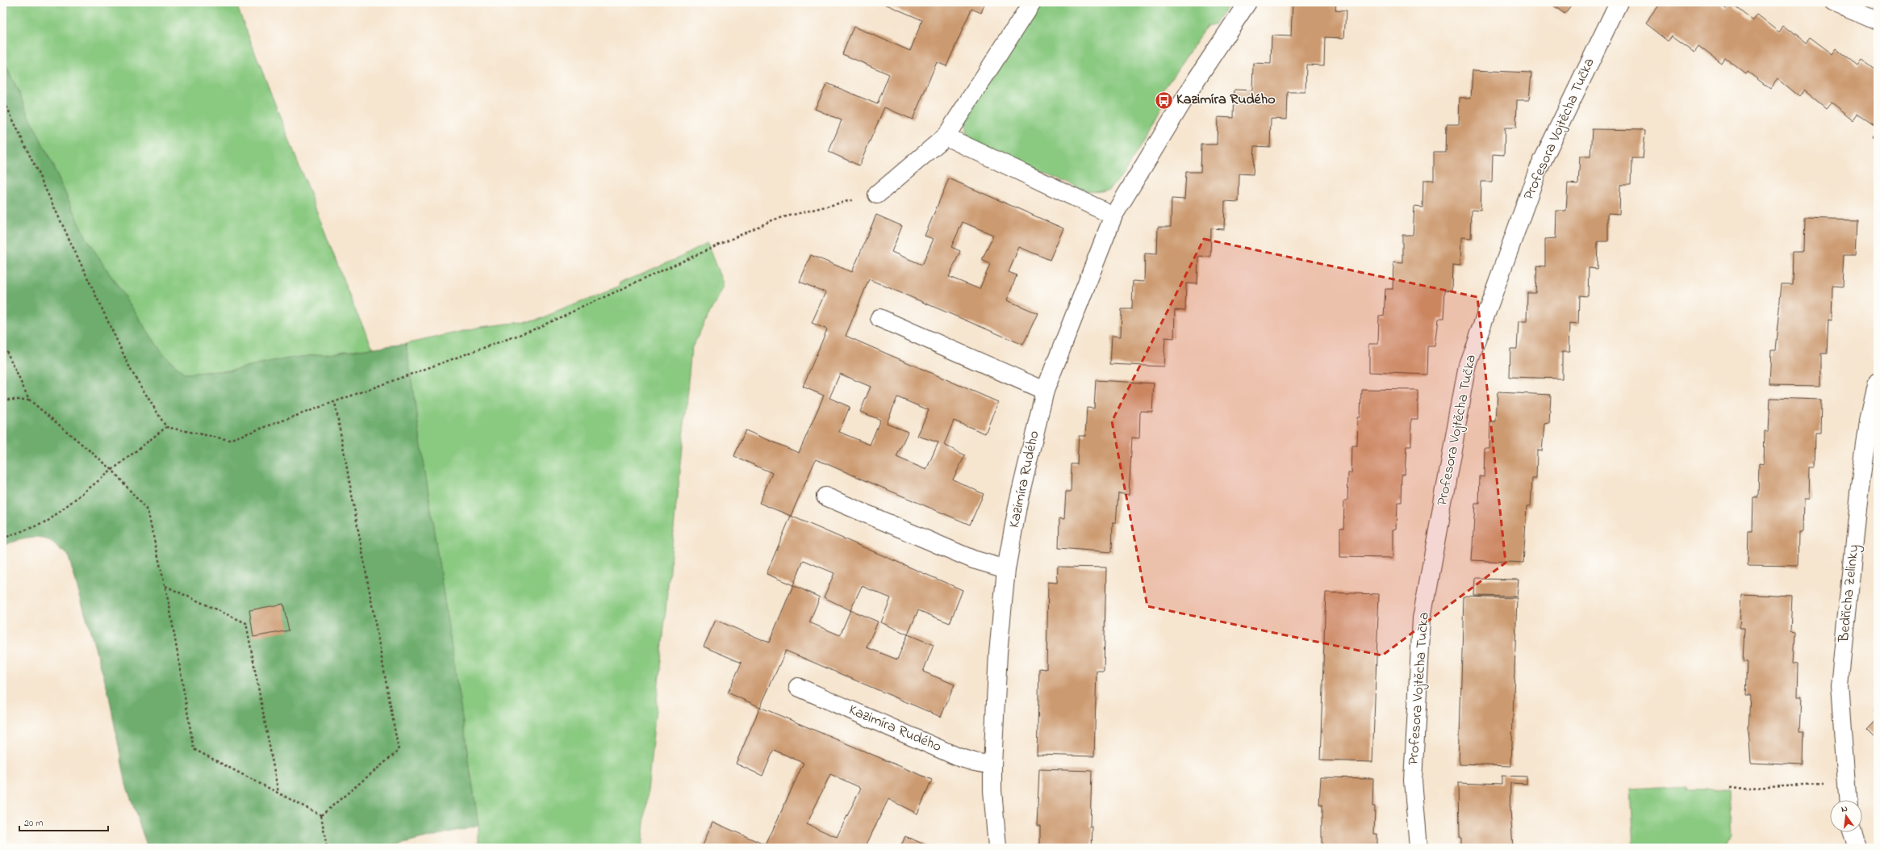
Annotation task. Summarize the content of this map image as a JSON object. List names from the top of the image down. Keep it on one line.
{"streets":{"street":["Profesora Vojtěcha Tučka","Kazimíra Rudého","Bedřicha Zelinky"]},"places":{"bus stop":["Kazimíra Rudého"]},"scale_bar":"20 m","north":"top"}
